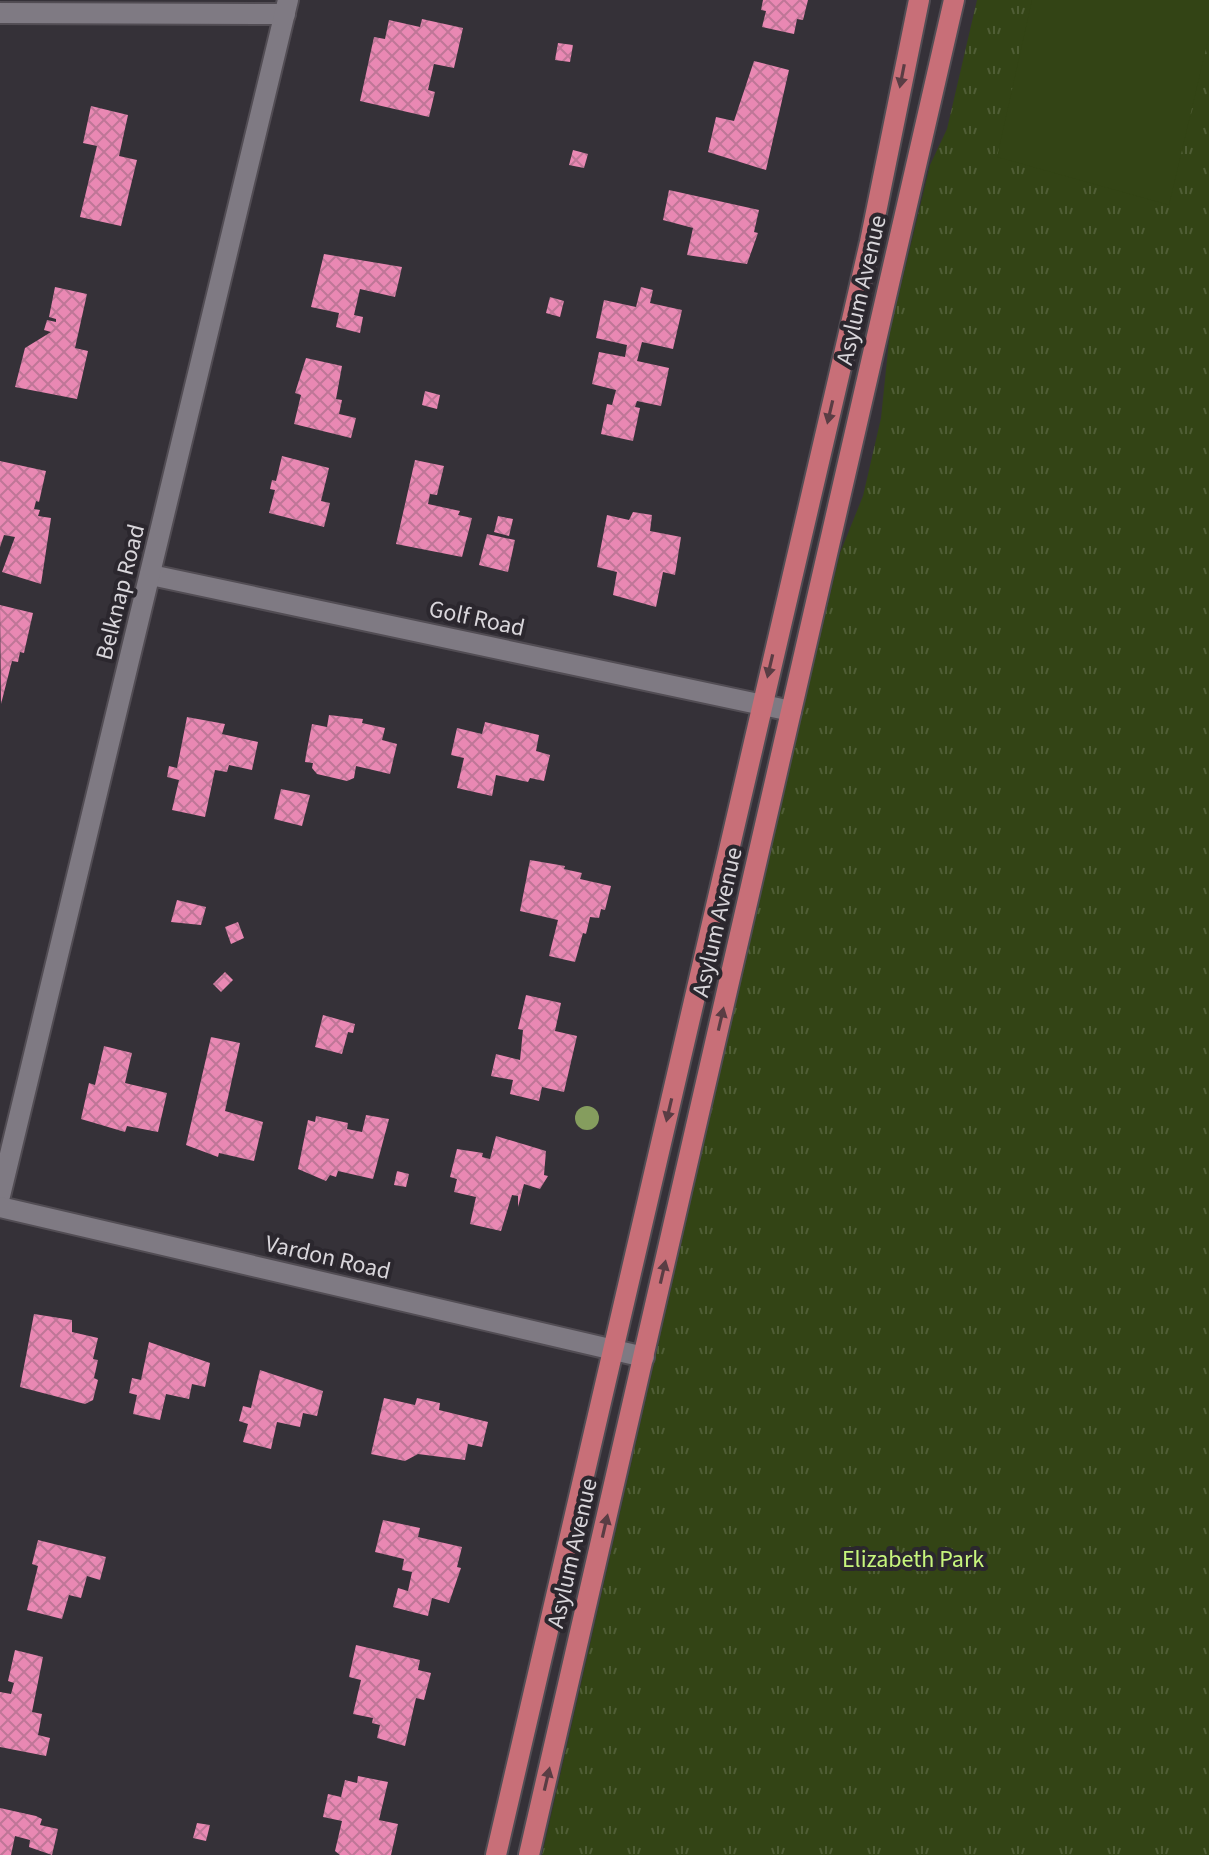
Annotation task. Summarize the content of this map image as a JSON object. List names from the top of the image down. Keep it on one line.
{"streets":{"main road":["Asylum Avenue"],"street":["Belknap Road","Golf Road","Vardon Road"]},"crossings":[["Asylum Avenue","Golf Road"],["Asylum Avenue","Vardon Road"],["Belknap Road","Golf Road"]],"parks":["Elizabeth Park"]}
